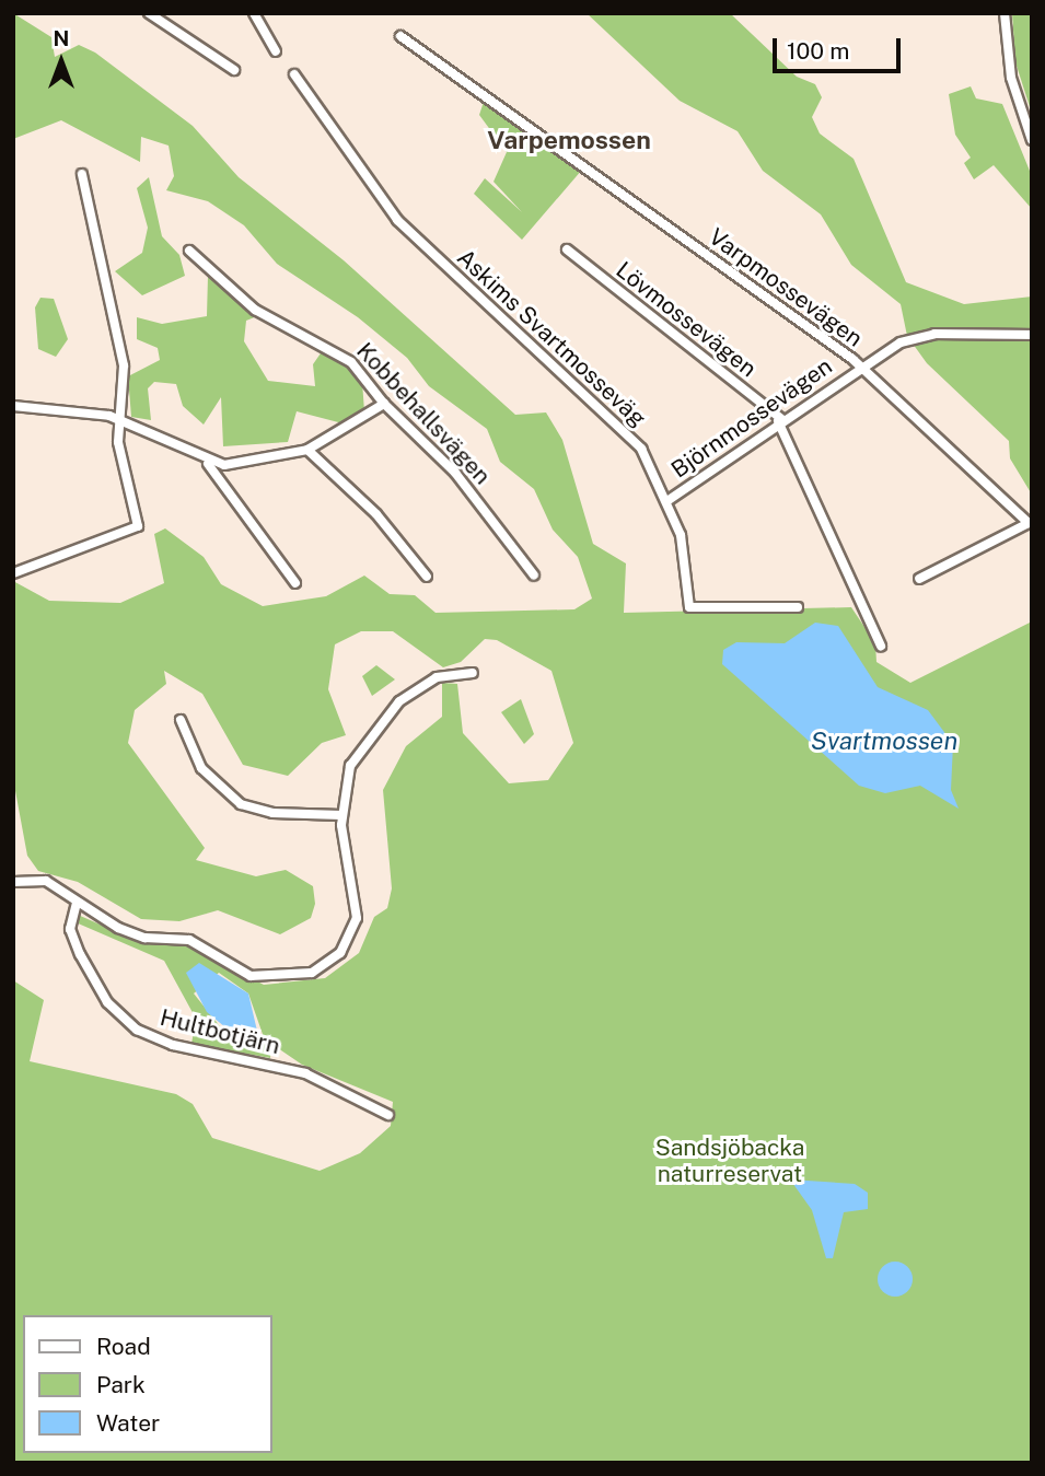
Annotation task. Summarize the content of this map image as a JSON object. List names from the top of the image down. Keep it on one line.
{"streets":{"street":["Varpmossevägen","Lövmossevägen","Askims Svartmosseväg","Kobbehallsvägen","Björnmossevägen","Hultbotjärn"]},"crossings":[["Varpmossevägen","Björnmossevägen"],["Lövmossevägen","Björnmossevägen"],["Askims Svartmosseväg","Björnmossevägen"]],"districts":["Varpemossen"],"water":["Svartmossen"],"parks":["Sandsjöbacka naturreservat"],"legend":["Road","Park","Water"],"scale_bar":"100 m","north":"top"}
